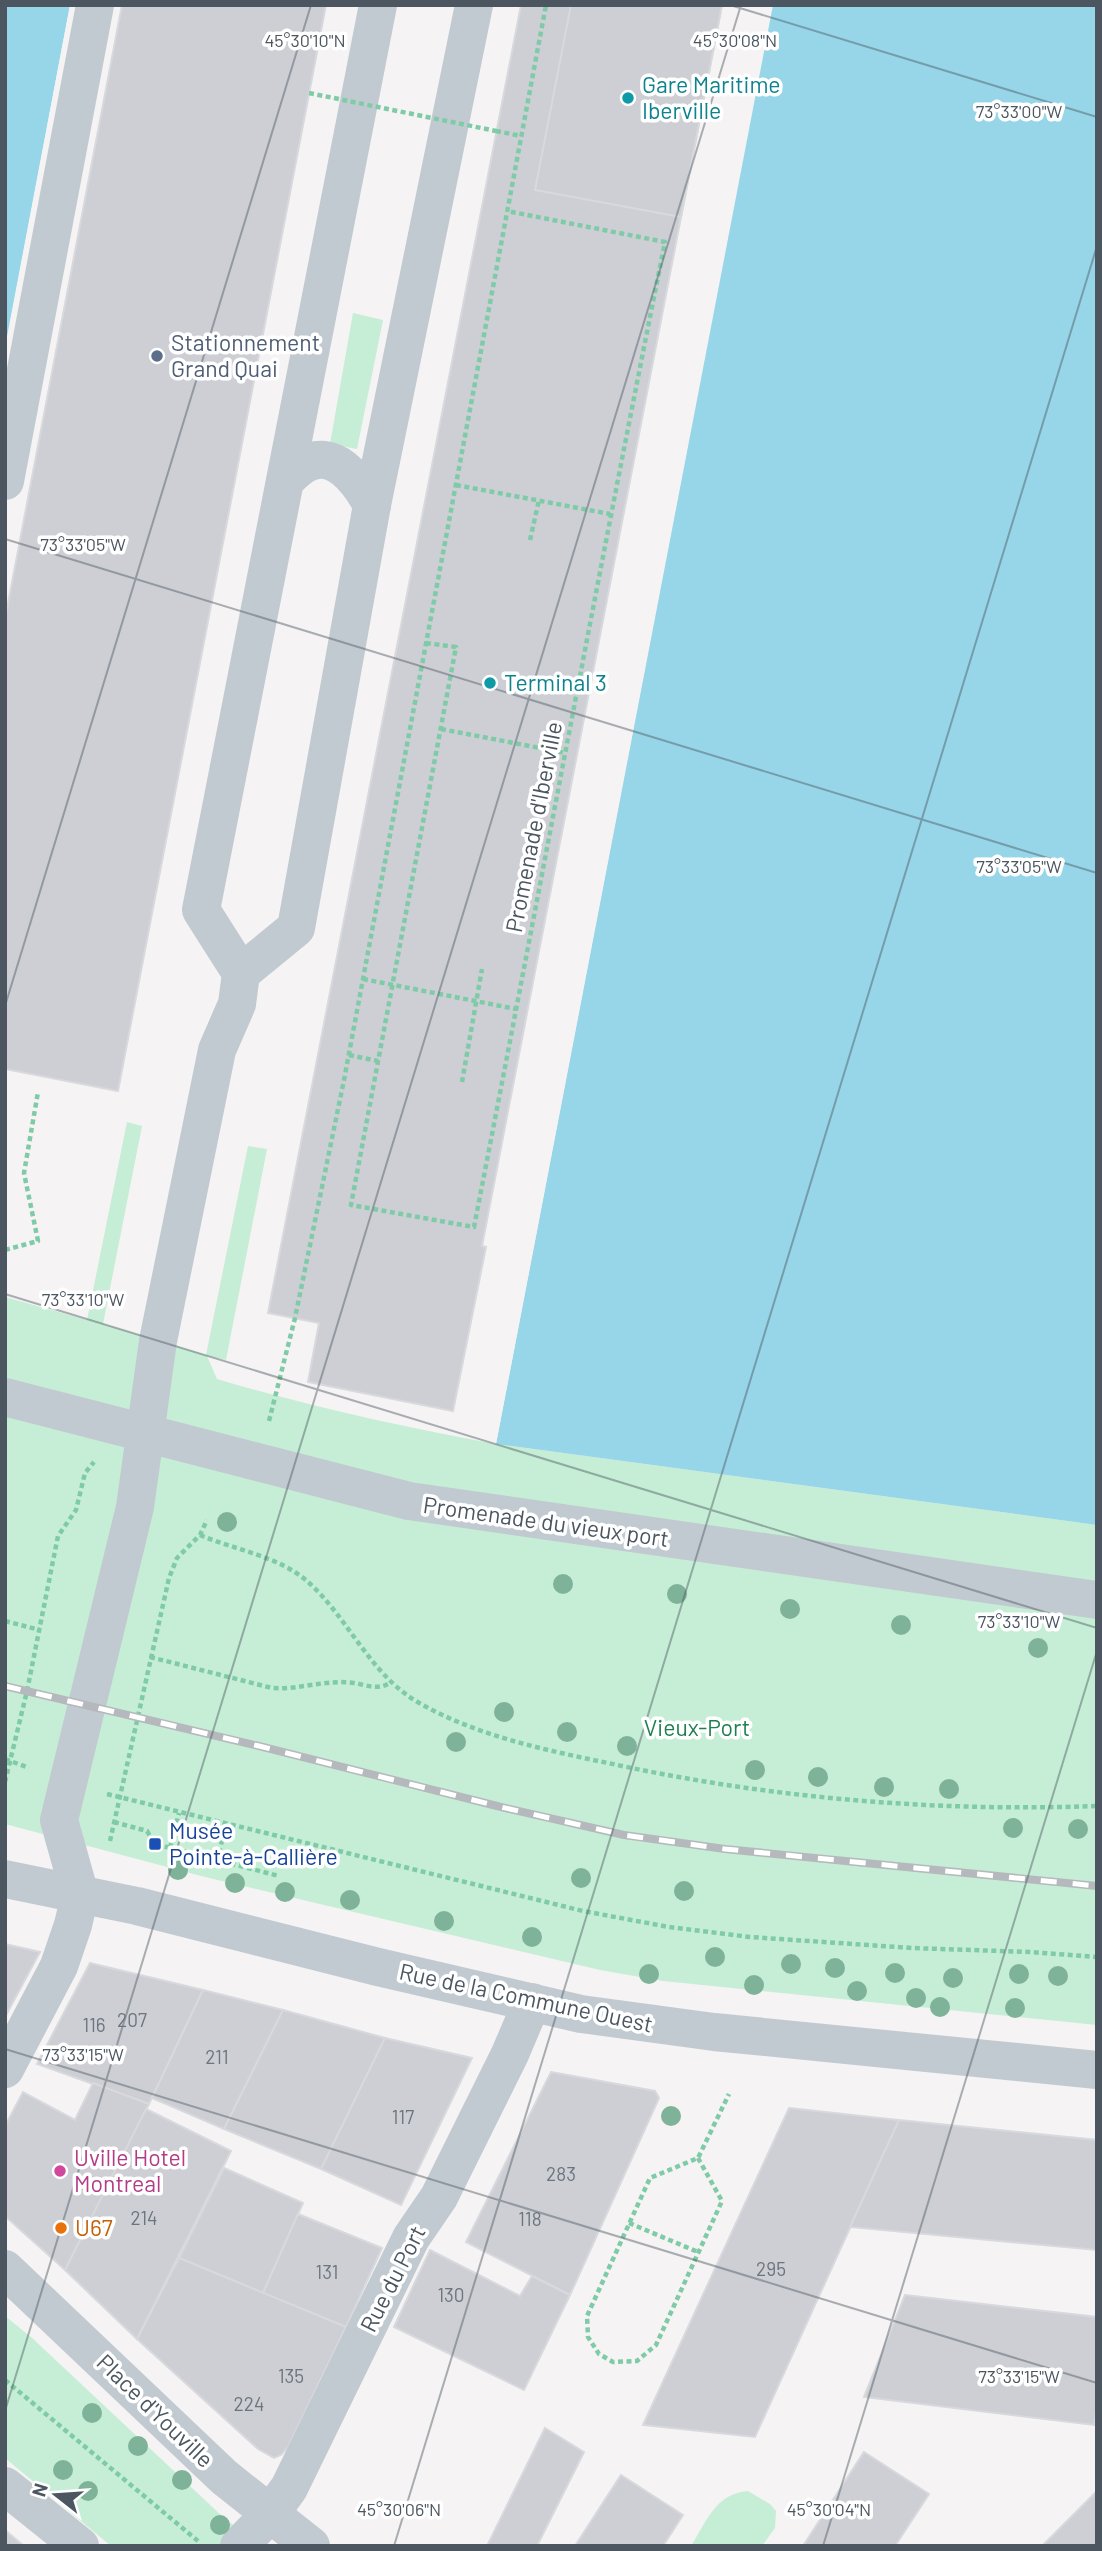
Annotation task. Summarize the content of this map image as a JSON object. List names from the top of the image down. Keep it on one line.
{"streets":{"street":["Promenade du vieux port","Rue de la Commune Ouest","Rue du Port","Place d'Youville"],"path":["Promenade d'Iberville"]},"crossings":[["Rue de la Commune Ouest","Rue du Port"],["Rue du Port","Place d'Youville"]],"parks":["Vieux-Port"],"places":{"other":["Gare Maritime Iberville","Stationnement Grand Quai","Terminal 3","Uville Hotel Montreal","U67"],"transit":["Musée Pointe-à-Callière"]},"house_numbers":["207","116","211","117","283","214","118","295","131","130","135","224"],"north":"left","coordinates":["45°30'10\"N","45°30'08\"N","73°33'00\"W","73°33'05\"W","73°33'10\"W","73°33'15\"W","45°30'06\"N","45°30'04\"N"]}
